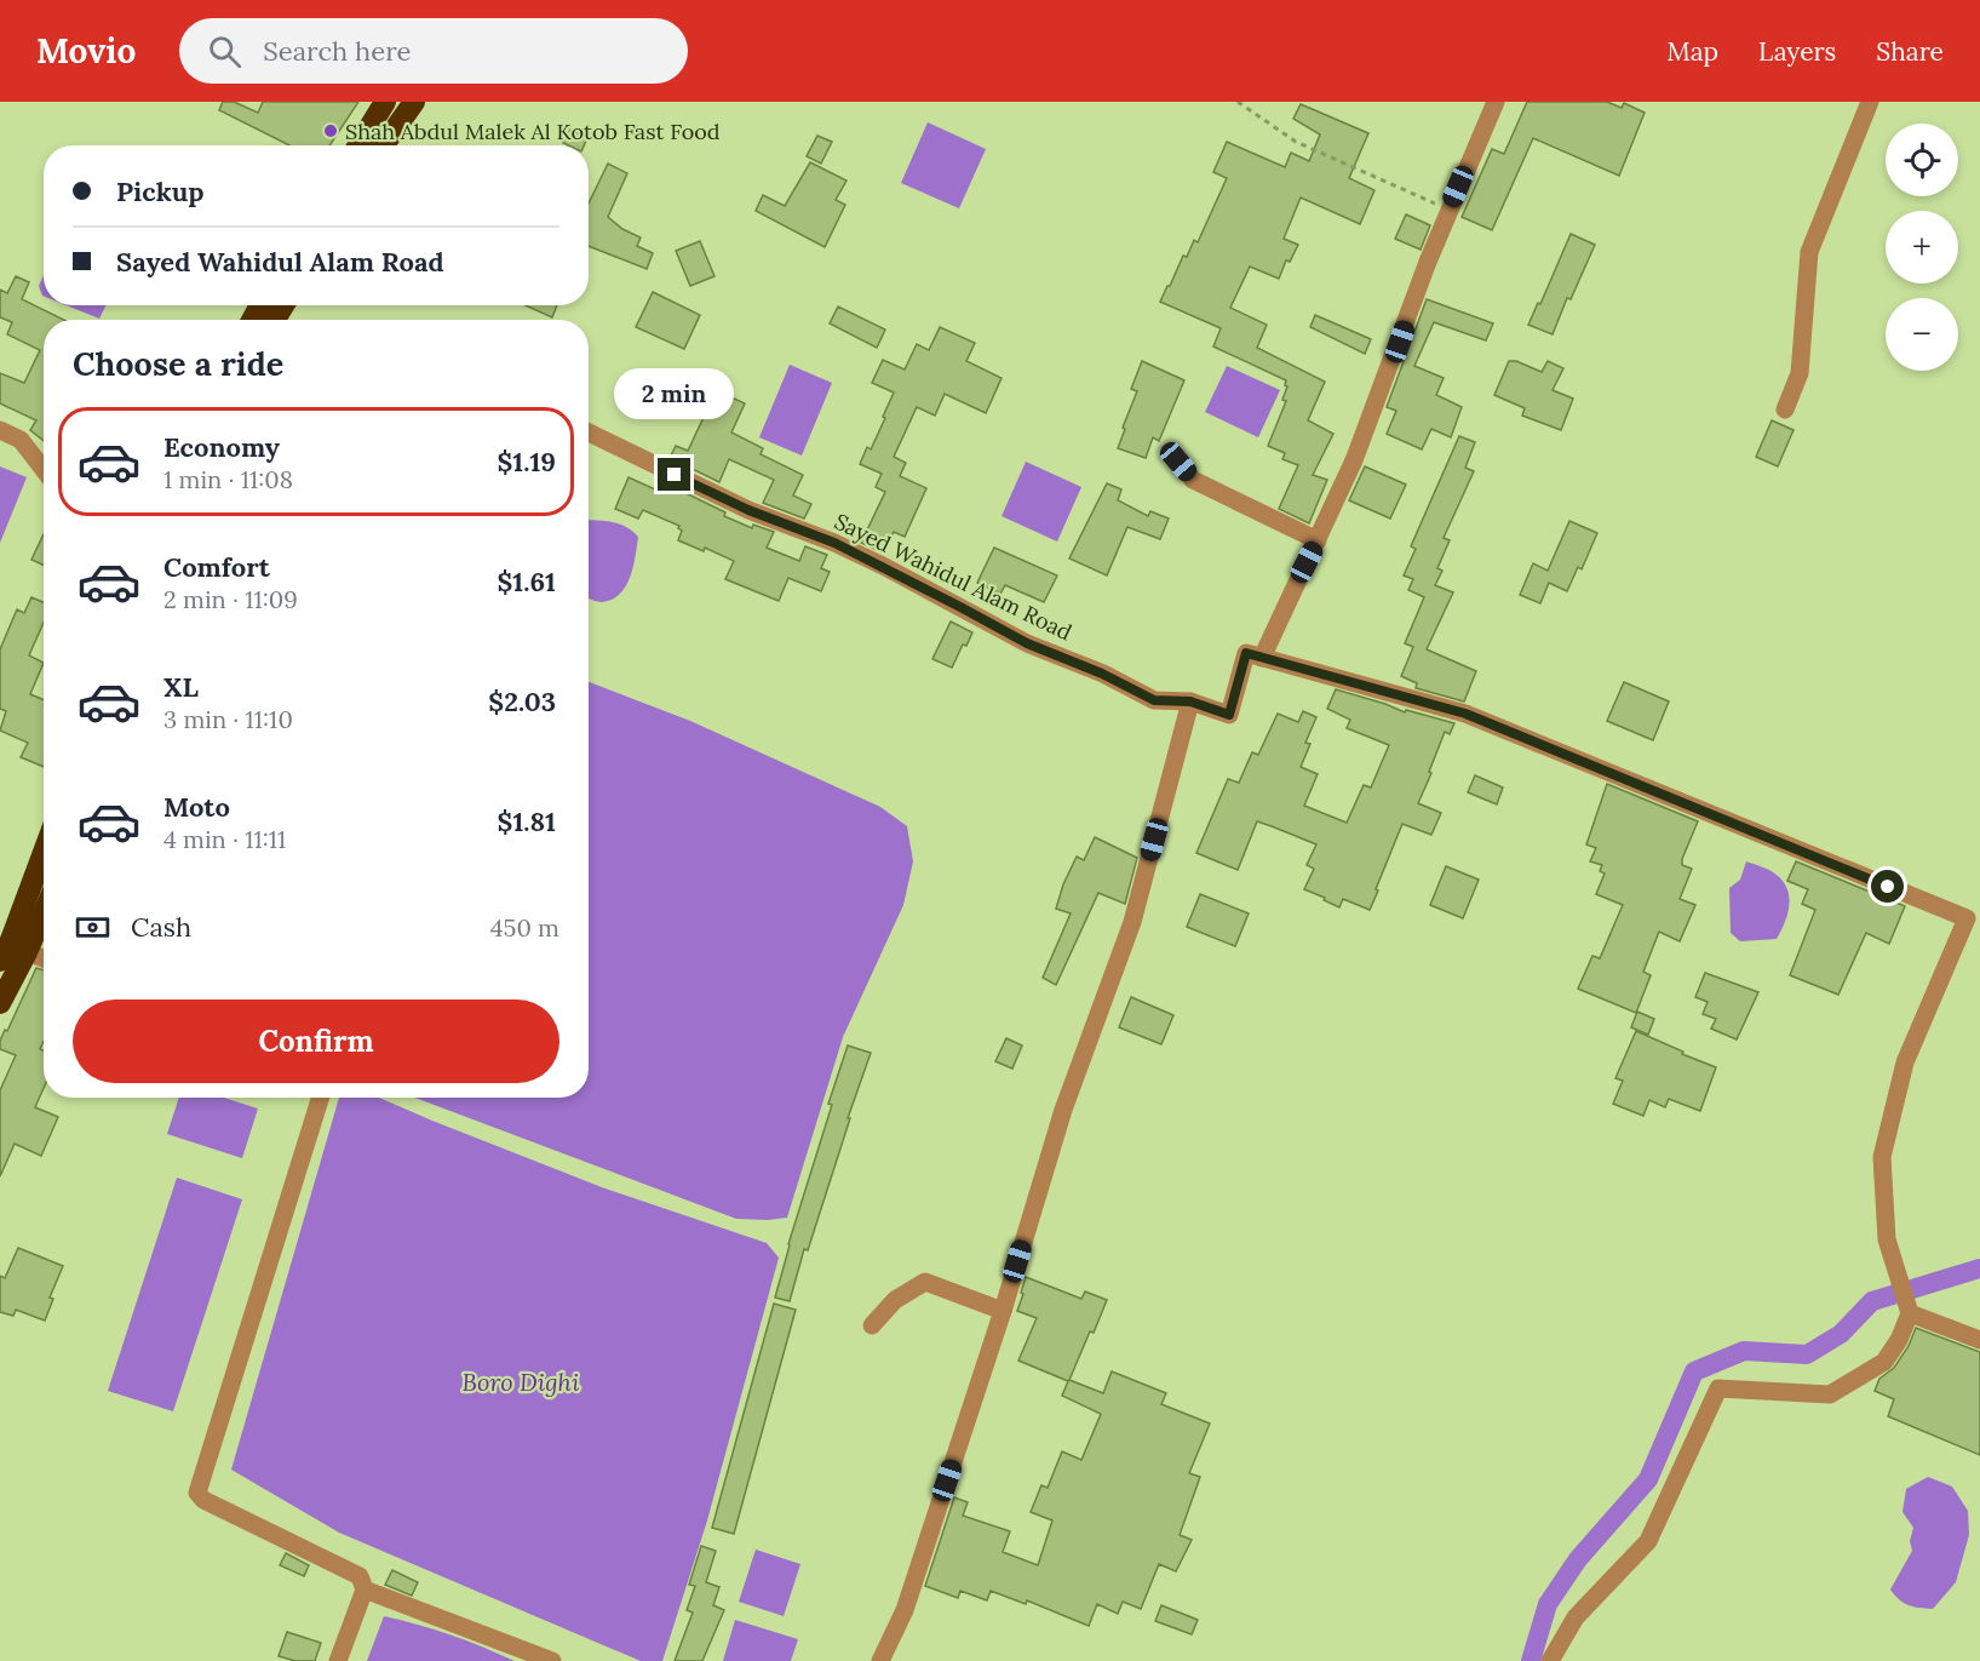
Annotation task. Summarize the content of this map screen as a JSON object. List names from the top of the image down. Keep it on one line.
{"streets":{"street":["Sayed Wahidul Alam Road"]},"water":["Boro Dighi"],"places":["Shah Abdul Malek Al Kotob Fast Food"],"page":{"header":"Movio","search":"Search here","nav":["Map","Layers","Share"],"map_buttons":["+","−"],"banner":["Pickup","Sayed Wahidul Alam Road"],"heading":"Choose a ride","bubble":"2 min","list":[{"name":"Economy","note":"1 min · 11:08","value":"$1.19"},{"name":"Comfort","note":"2 min · 11:09","value":"$1.61"},{"name":"XL","note":"3 min · 11:10","value":"$2.03"},{"name":"Moto","note":"4 min · 11:11","value":"$1.81"}],"pay":["Cash","450 m"],"buttons":"Confirm"}}
